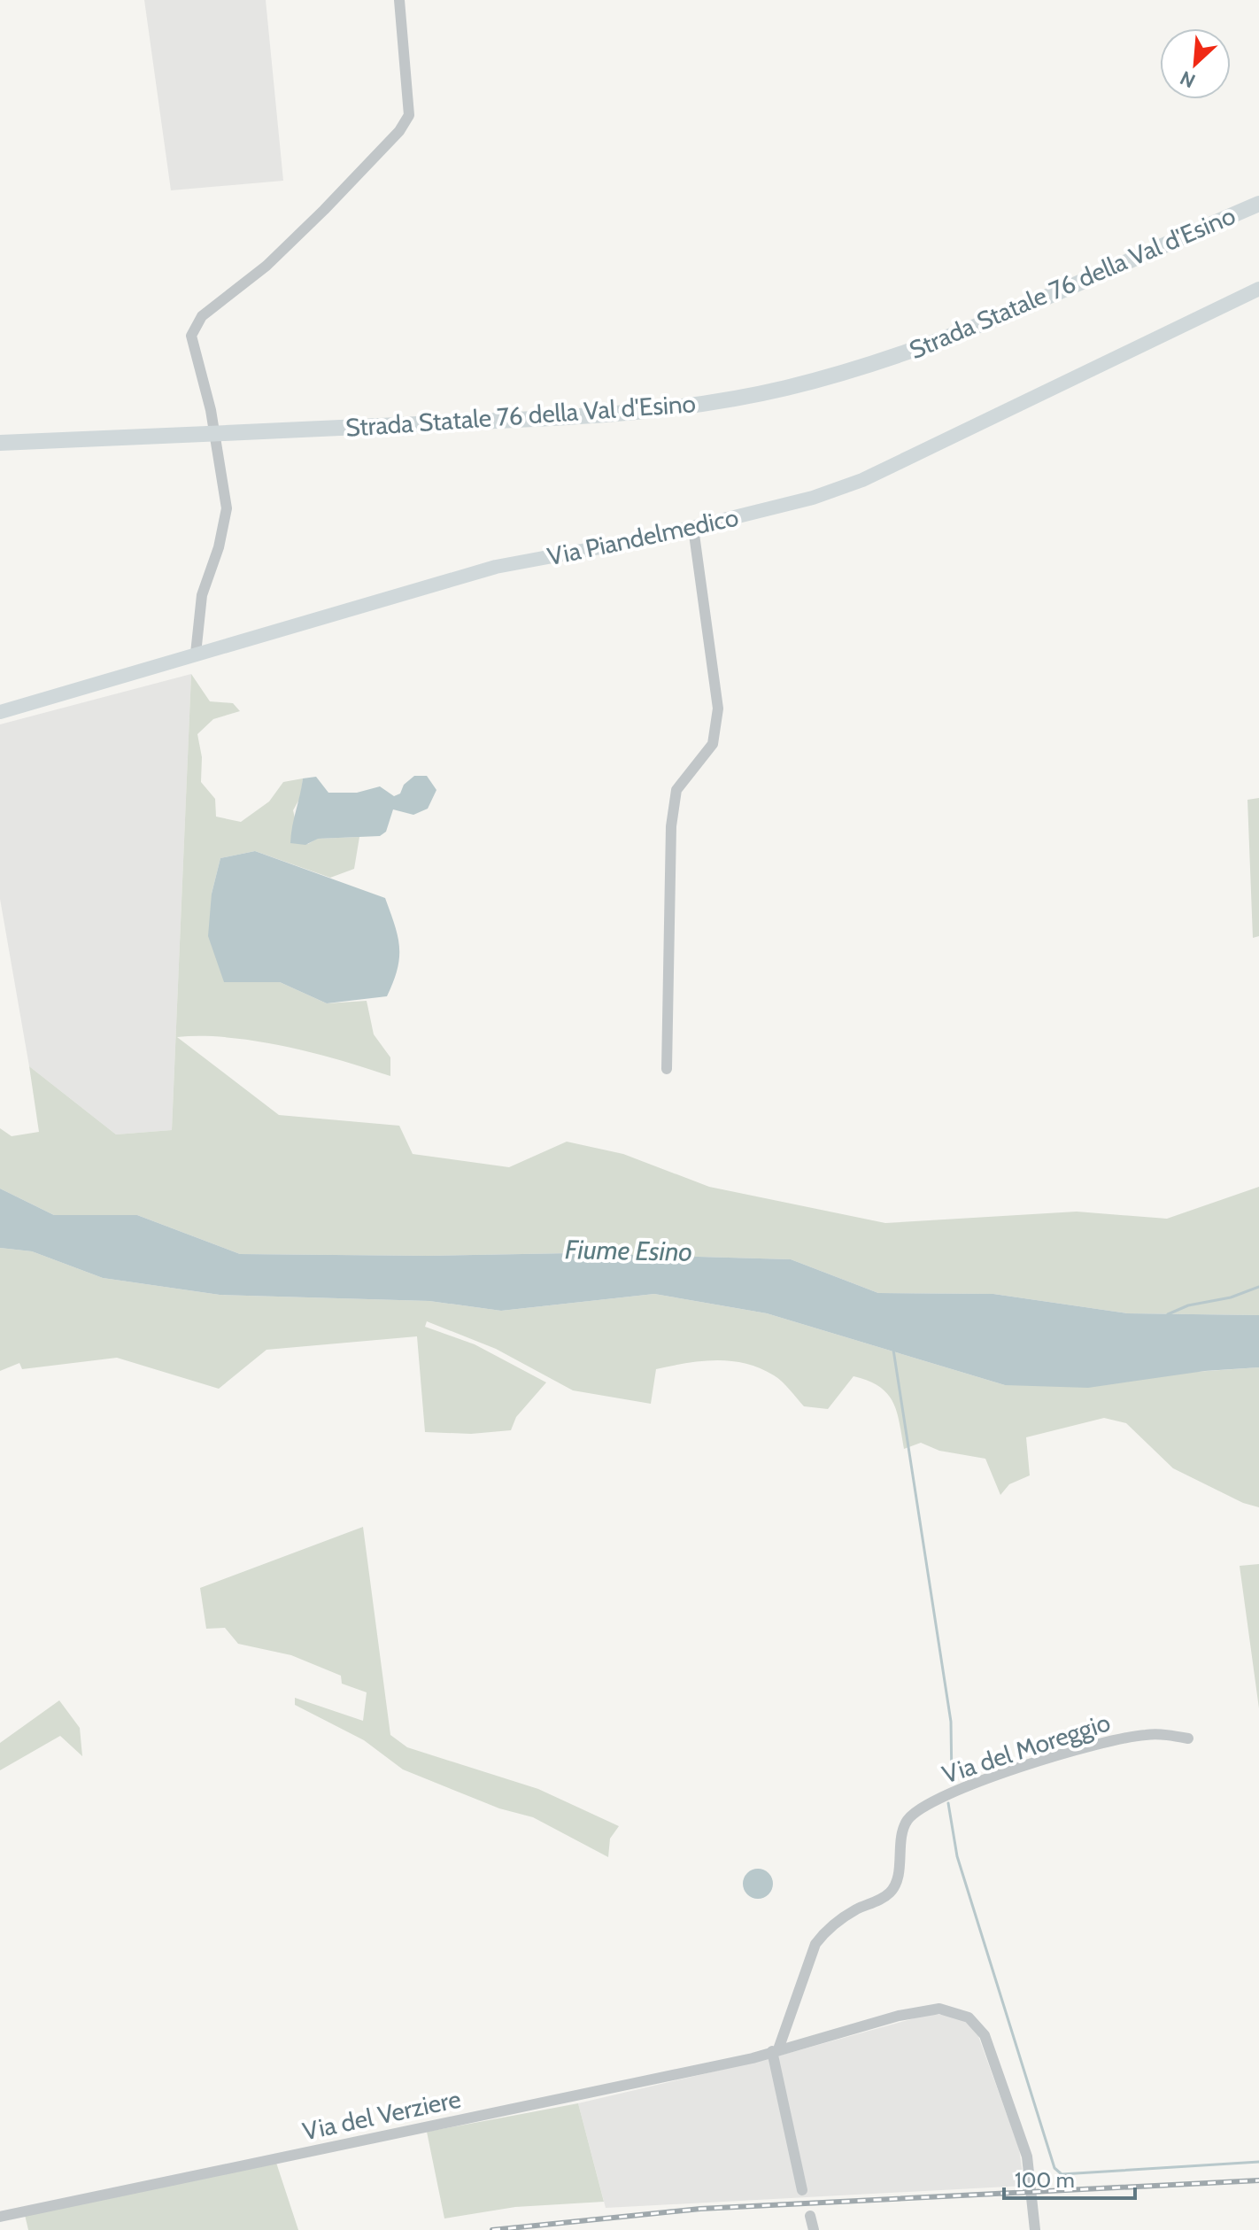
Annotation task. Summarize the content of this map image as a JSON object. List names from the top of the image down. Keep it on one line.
{"streets":{"highway":["Strada Statale 76 della Val d'Esino"],"main road":["Via Piandelmedico"],"street":["Via del Moreggio","Via del Verziere"]},"crossings":[["Via del Moreggio","Via del Verziere"]],"water":["Fiume Esino"],"scale_bar":"100 m","north":"bottom left"}
